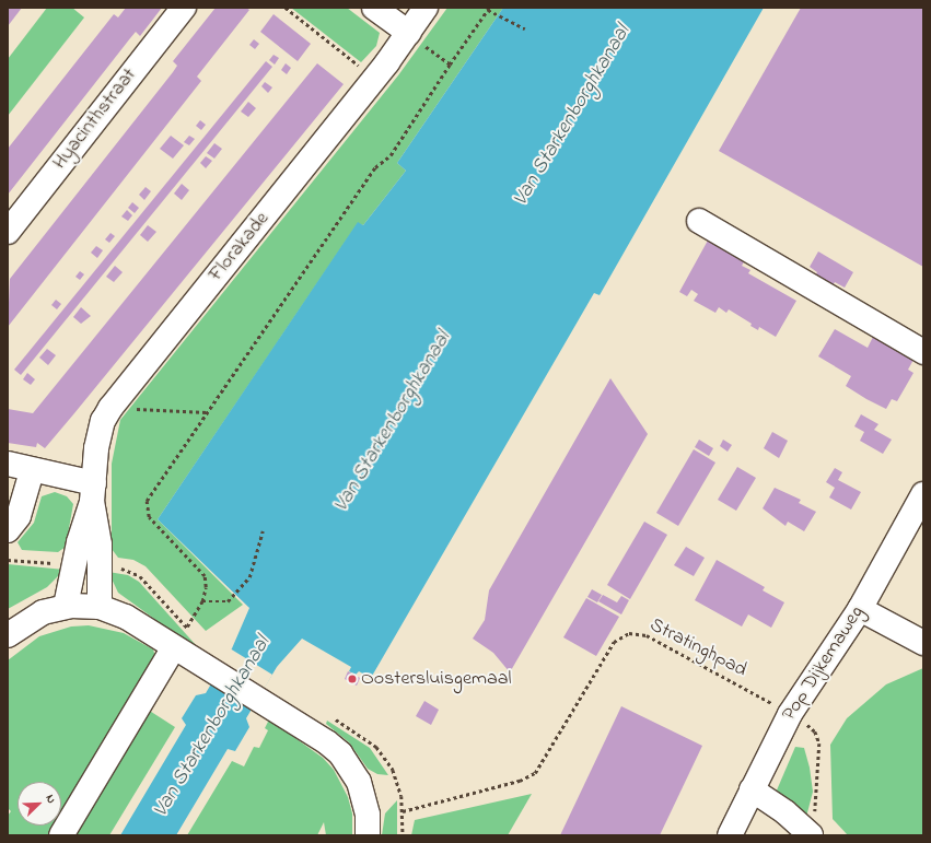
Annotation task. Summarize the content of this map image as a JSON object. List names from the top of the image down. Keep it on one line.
{"streets":{"street":["Hyacinthstraat","Florakade","Pop Dijkemaweg"],"path":["Stratinghpad"]},"crossings":[["Stratinghpad","Pop Dijkemaweg"]],"water":["Van Starkenborghkanaal"],"places":["Oostersluisgemaal"],"north":"top right"}
